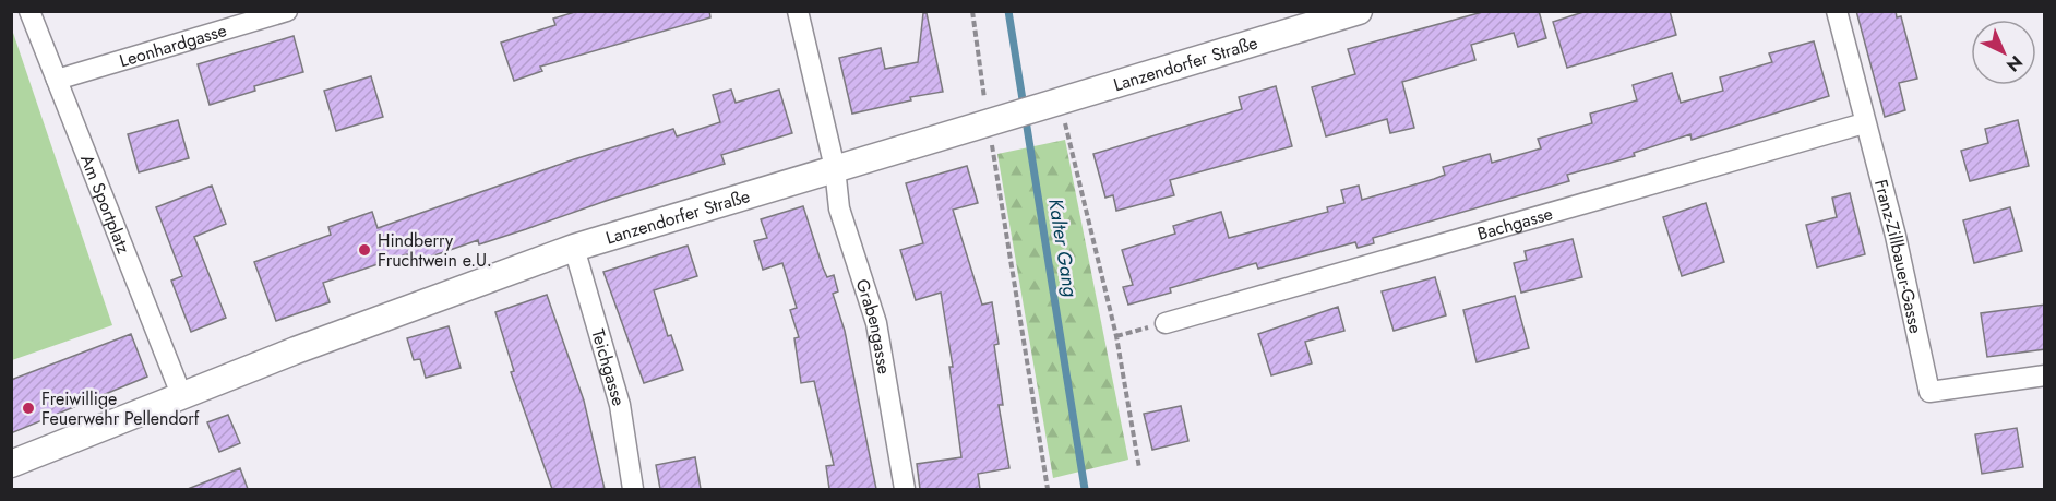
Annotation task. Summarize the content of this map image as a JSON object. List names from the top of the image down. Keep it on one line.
{"streets":{"street":["Leonhardgasse","Lanzendorfer Straße","Am Sportplatz","Bachgasse","Franz-Zillbauer-Gasse","Grabengasse","Teichgasse"]},"crossings":[["Leonhardgasse","Am Sportplatz"],["Lanzendorfer Straße","Am Sportplatz"],["Lanzendorfer Straße","Grabengasse"],["Lanzendorfer Straße","Teichgasse"],["Bachgasse","Franz-Zillbauer-Gasse"]],"water":["Kalter Gang"],"places":["Hindberry Fruchtwein e.U.","Freiwillige Feuerwehr Pellendorf"],"north":"bottom right"}
